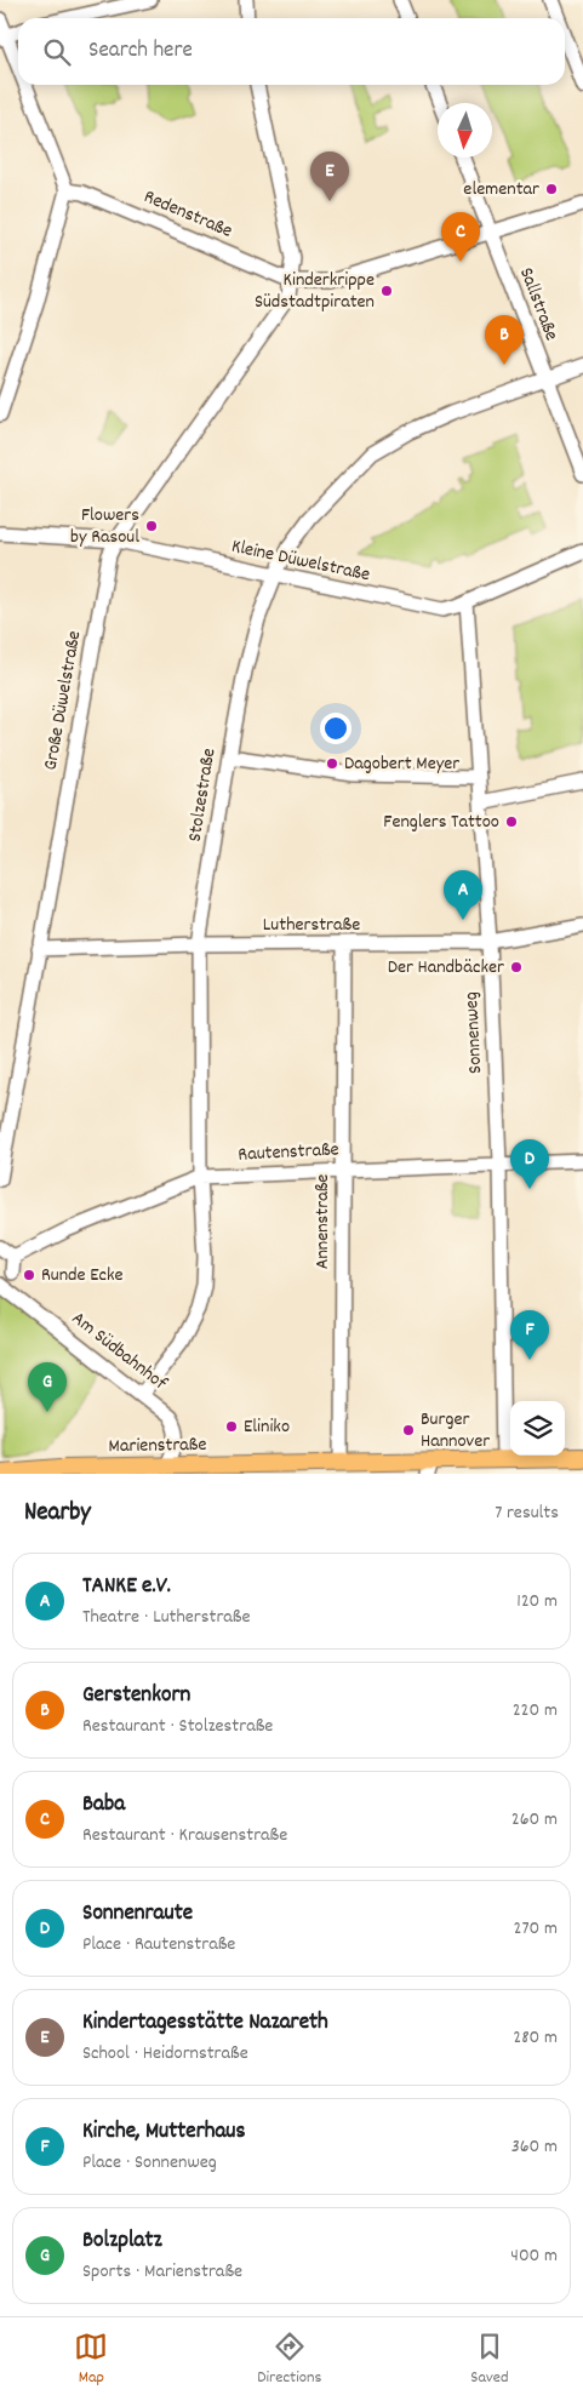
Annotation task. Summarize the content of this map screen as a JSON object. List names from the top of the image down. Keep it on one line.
{"streets":{"main road":["Marienstraße"],"street":["Redenstraße","Sallstraße","Kleine Düwelstraße","Große Düwelstraße","Stolzestraße","Lutherstraße","Sonnenweg","Rautenstraße","Annenstraße","Am Südbahnhof"]},"crossings":[["Redenstraße","Große Düwelstraße"],["Sallstraße","Stolzestraße"],["Kleine Düwelstraße","Große Düwelstraße"],["Kleine Düwelstraße","Stolzestraße"],["Kleine Düwelstraße","Sonnenweg"],["Große Düwelstraße","Lutherstraße"],["Stolzestraße","Lutherstraße"],["Stolzestraße","Rautenstraße"],["Stolzestraße","Am Südbahnhof"],["Lutherstraße","Sonnenweg"],["Lutherstraße","Annenstraße"],["Sonnenweg","Rautenstraße"],["Sonnenweg","Marienstraße"],["Rautenstraße","Annenstraße"],["Annenstraße","Marienstraße"],["Am Südbahnhof","Marienstraße"]],"places":["elementar","Kinderkrippe Südstadtpiraten","Flowers by Rasoul","Dagobert Meyer","Fenglers Tattoo","Der Handbäcker","Runde Ecke","Eliniko","Burger Hannover"],"north":"bottom","page":{"search":"Search here","pins":["E","C","B","A","D","F","G"],"heading":["Nearby","7 results"],"list":[{"mark":"A","name":"TANKE e.V.","note":"Theatre · Lutherstraße","value":"120 m"},{"mark":"B","name":"Gerstenkorn","note":"Restaurant · Stolzestraße","value":"220 m"},{"mark":"C","name":"Baba","note":"Restaurant · Krausenstraße","value":"260 m"},{"mark":"D","name":"Sonnenraute","note":"Place · Rautenstraße","value":"270 m"},{"mark":"E","name":"Kindertagesstätte Nazareth","note":"School · Heidornstraße","value":"280 m"},{"mark":"F","name":"Kirche, Mutterhaus","note":"Place · Sonnenweg","value":"360 m"},{"mark":"G","name":"Bolzplatz","note":"Sports · Marienstraße","value":"400 m"}],"nav":["Map","Directions","Saved"]}}
